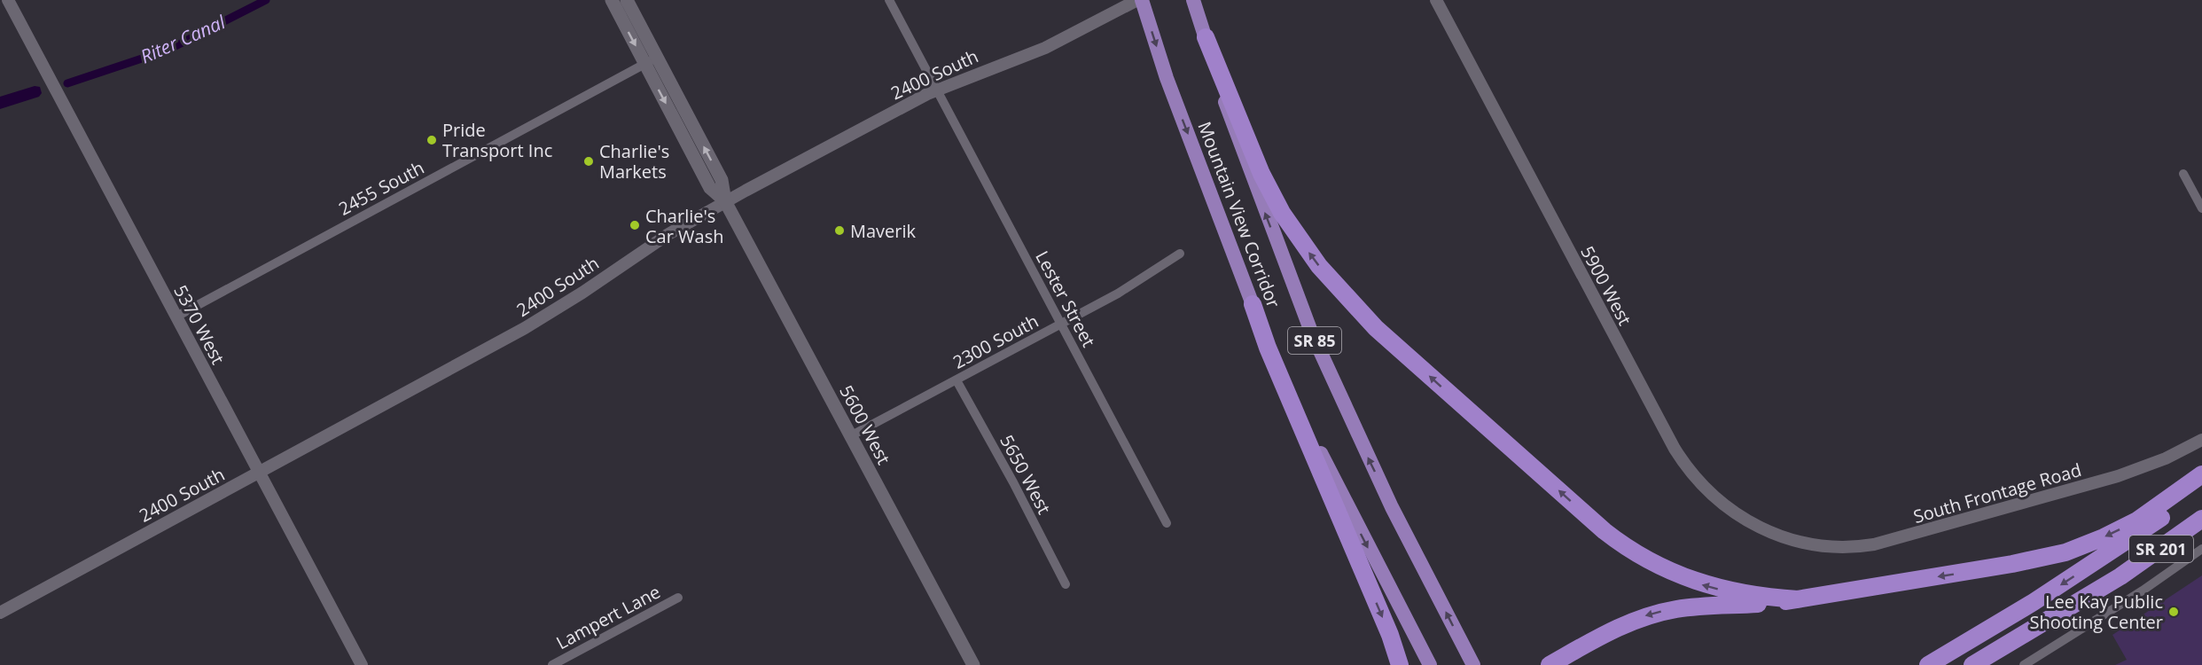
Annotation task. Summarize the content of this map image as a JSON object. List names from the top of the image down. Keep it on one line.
{"streets":{"highway":["Mountain View Corridor","SR 85","SR 201"],"main road":["5600 West"],"street":["2400 South","2455 South","5900 West","Lester Street","5370 West","2300 South","5650 West","South Frontage Road","Lampert Lane"]},"crossings":[["2400 South","Lester Street"],["2400 South","5370 West"],["2400 South","5600 West"],["2455 South","5370 West"],["2455 South","5600 West"],["5900 West","South Frontage Road"],["Lester Street","2300 South"],["2300 South","5600 West"],["2300 South","5650 West"]],"water":["Riter Canal"],"places":["Pride Transport Inc","Charlie's Markets","Charlie's Car Wash","Maverik","Lee Kay Public Shooting Center"]}
